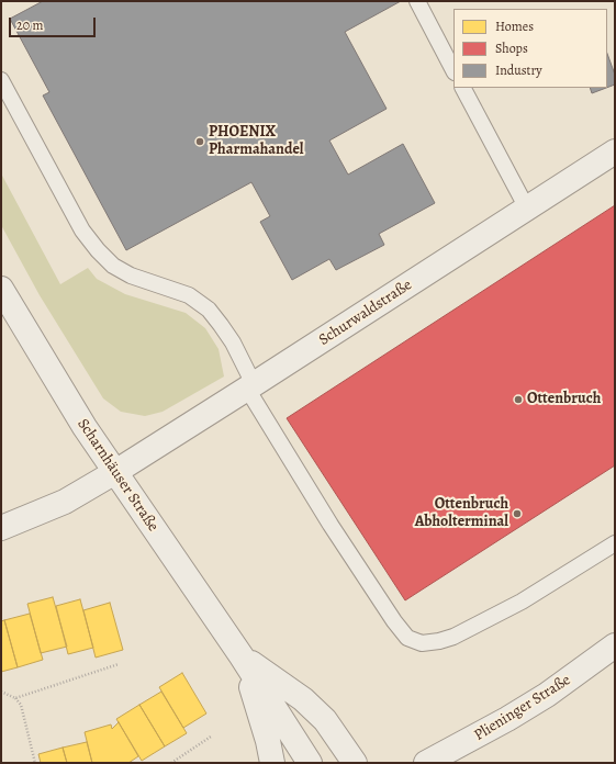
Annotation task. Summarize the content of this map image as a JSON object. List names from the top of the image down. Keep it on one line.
{"streets":{"street":["Schurwaldstraße","Scharnhäuser Straße","Plieninger Straße"]},"crossings":[["Schurwaldstraße","Scharnhäuser Straße"]],"places":["PHOENIX Pharmahandel","Ottenbruch","Ottenbruch Abholterminal"],"legend":["Homes","Shops","Industry"],"scale_bar":"20 m"}
